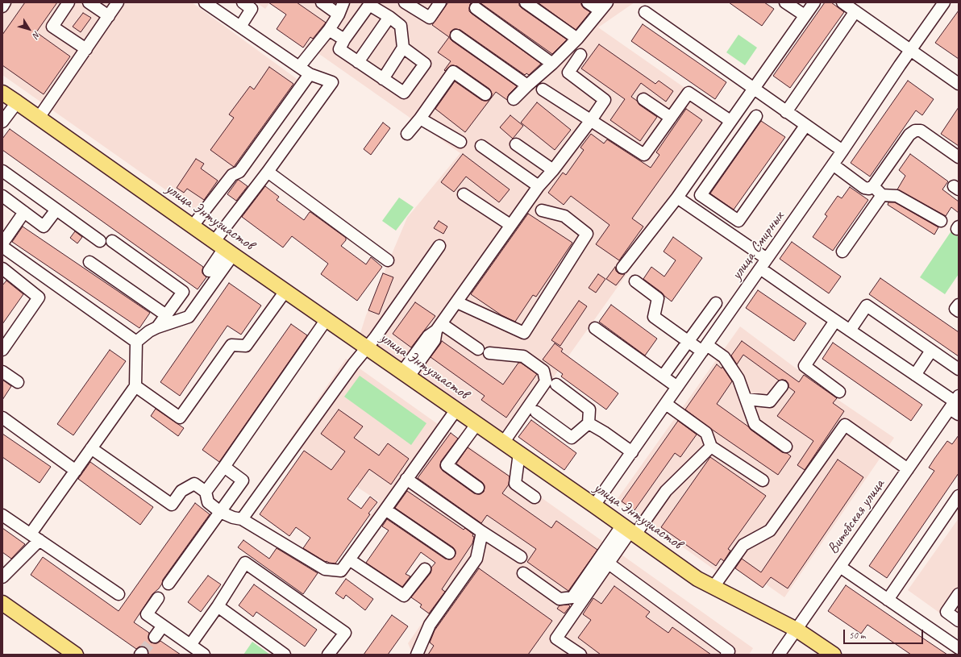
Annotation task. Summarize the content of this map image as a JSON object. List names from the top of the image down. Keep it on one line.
{"streets":{"main road":["улица Энтузиастов"],"street":["улица Смирных","Витебская улица"]},"crossings":[["улица Энтузиастов","улица Смирных"],["улица Энтузиастов","Витебская улица"]],"scale_bar":"50 m","north":"bottom right"}
